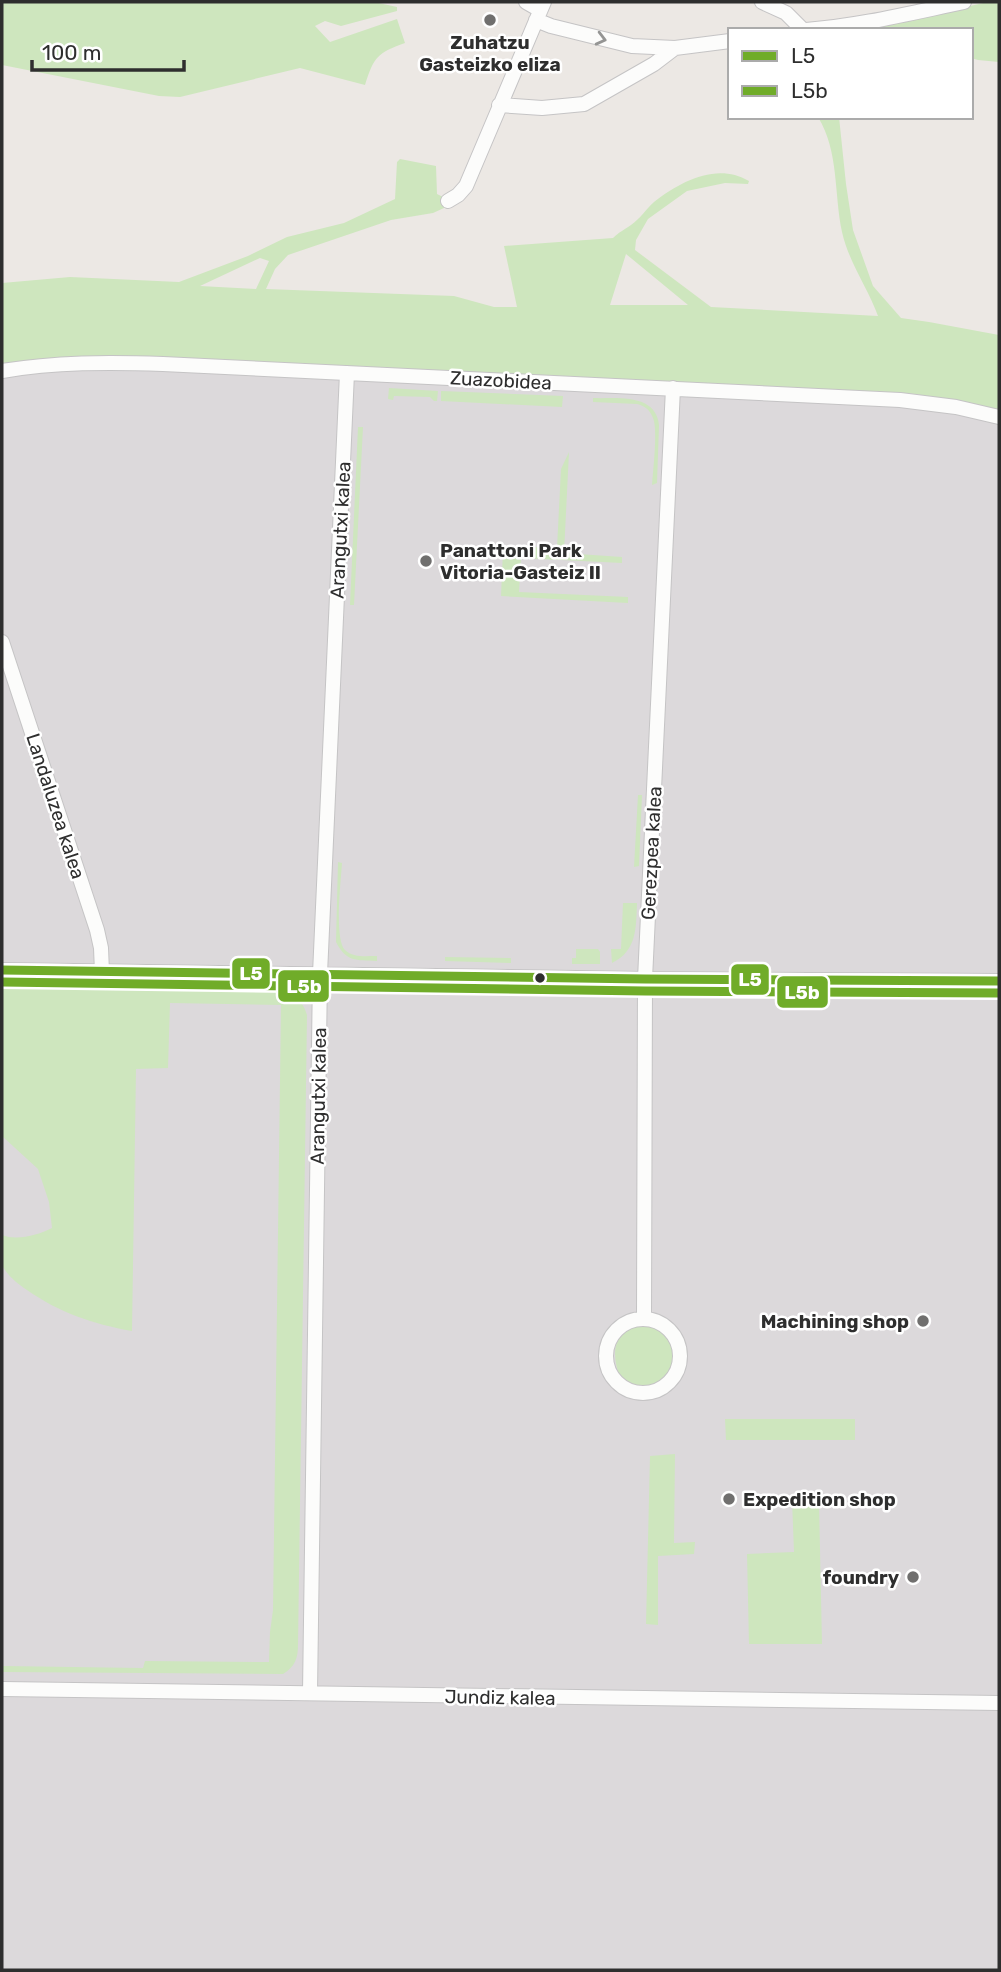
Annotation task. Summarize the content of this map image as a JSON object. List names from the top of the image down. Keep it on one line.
{"streets":{"street":["Zuazobidea","Arangutxi kalea","Landaluzea kalea","Gerezpea kalea","Jundiz kalea"]},"crossings":[["Zuazobidea","Arangutxi kalea"],["Zuazobidea","Gerezpea kalea"],["Arangutxi kalea","Jundiz kalea"]],"places":["Zuhatzu Gasteizko eliza","Panattoni Park Vitoria-Gasteiz II","Machining shop","Expedition shop","foundry"],"lines":["transit line L5","transit line L5b"],"legend":["L5","L5b"],"scale_bar":"100 m"}
